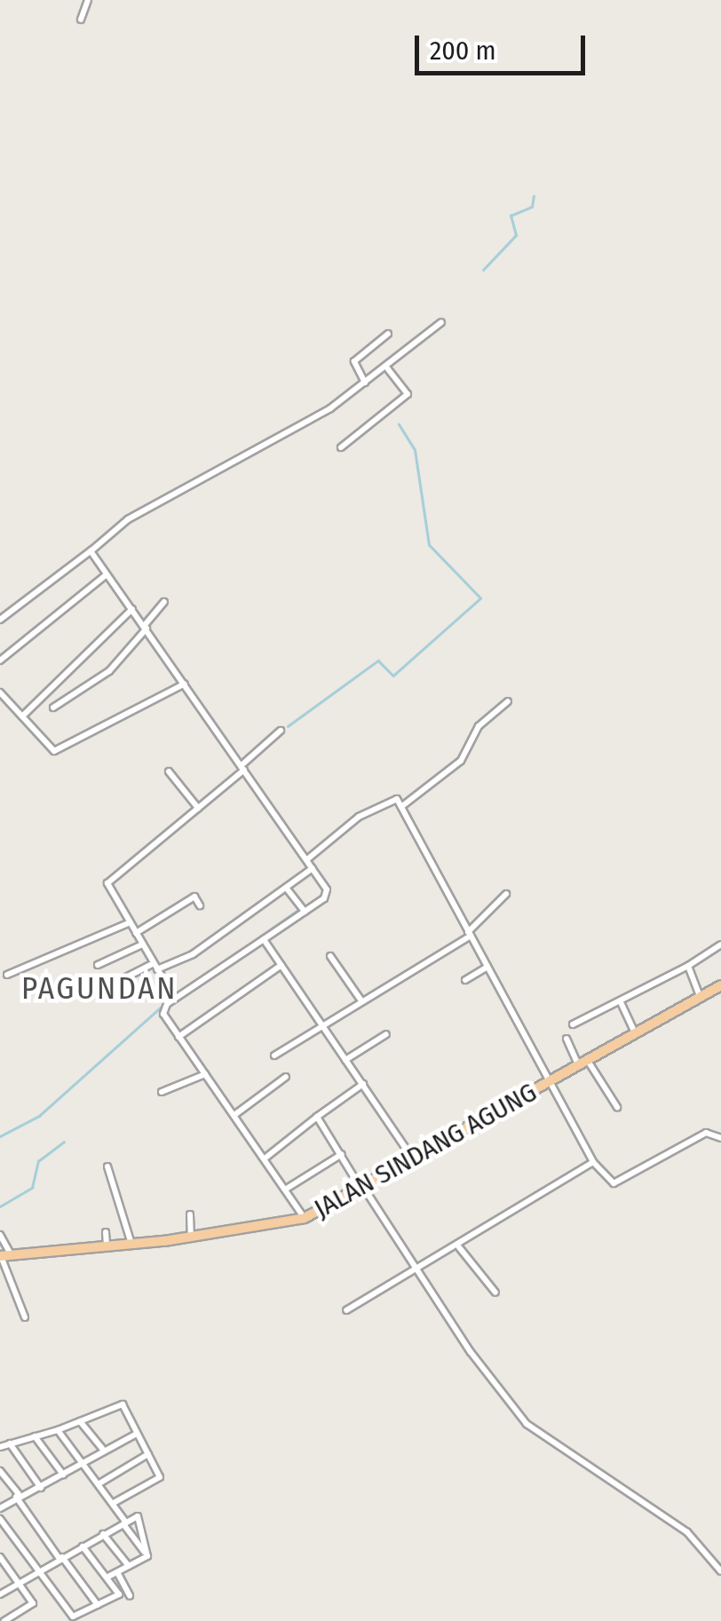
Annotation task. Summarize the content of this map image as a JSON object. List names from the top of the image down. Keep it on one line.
{"streets":{"main road":["JALAN SINDANG AGUNG"]},"districts":["PAGUNDAN"],"scale_bar":"200 m"}
